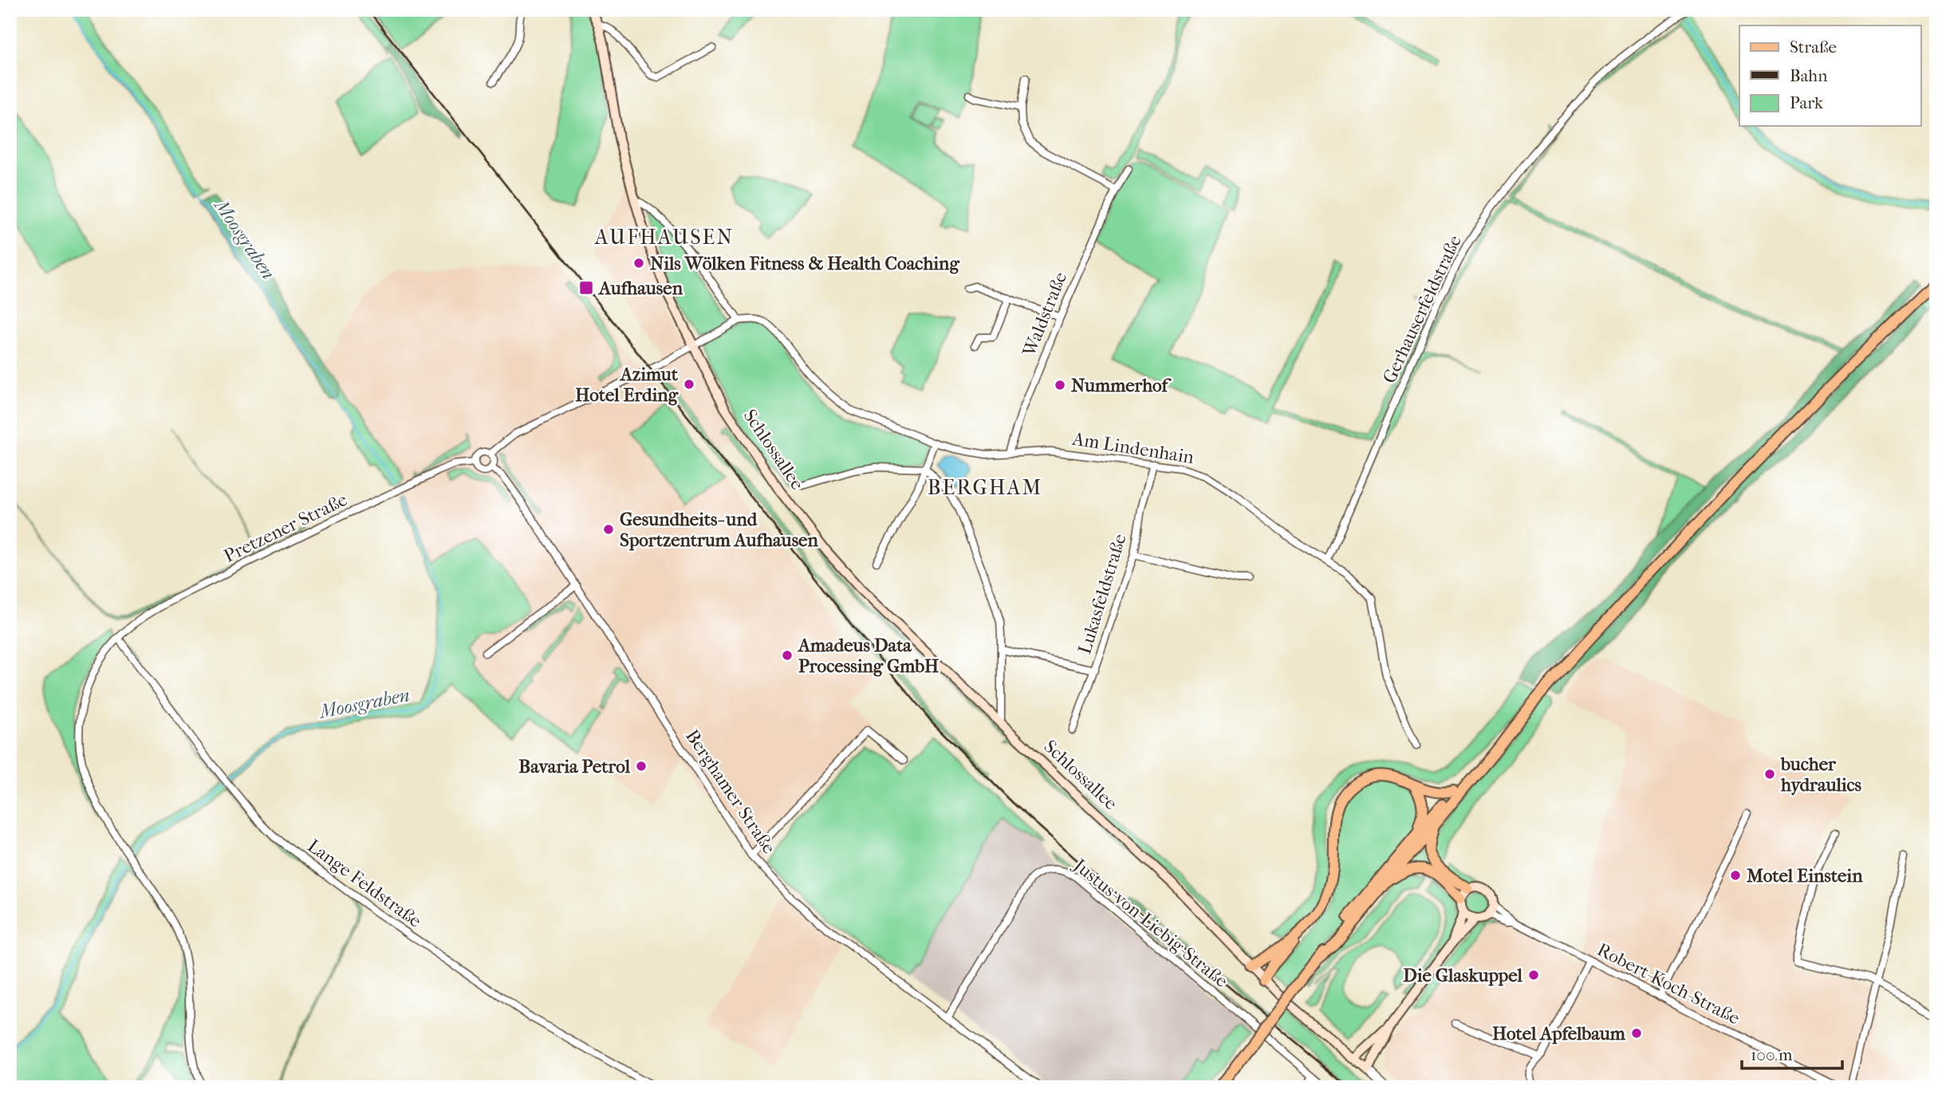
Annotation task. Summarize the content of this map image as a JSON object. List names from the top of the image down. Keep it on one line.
{"streets":{"main road":["Schlossallee"],"street":["Gerhauserfeldstraße","Waldstraße","Am Lindenhain","Pretzener Straße","Lukasfeldstraße","Berghamer Straße","Lange Feldstraße","Justus-von-Liebig-Straße","Robert-Koch-Straße"]},"crossings":[["Gerhauserfeldstraße","Am Lindenhain"],["Waldstraße","Am Lindenhain"],["Am Lindenhain","Lukasfeldstraße"],["Schlossallee","Pretzener Straße"],["Pretzener Straße","Berghamer Straße"],["Pretzener Straße","Lange Feldstraße"],["Berghamer Straße","Justus-von-Liebig-Straße"]],"districts":["AUFHAUSEN","BERGHAM"],"water":["Moosgraben"],"places":{"other":["Nils Wölken Fitness & Health Coaching","Azimut Hotel Erding","Nummerhof","Gesundheits- und Sportzentrum Aufhausen","Amadeus Data Processing GmbH","Bavaria Petrol","bucher hydraulics","Motel Einstein","Die Glaskuppel","Hotel Apfelbaum"],"transit":["Aufhausen"]},"legend":["Straße","Bahn","Park"],"scale_bar":"100 m"}
